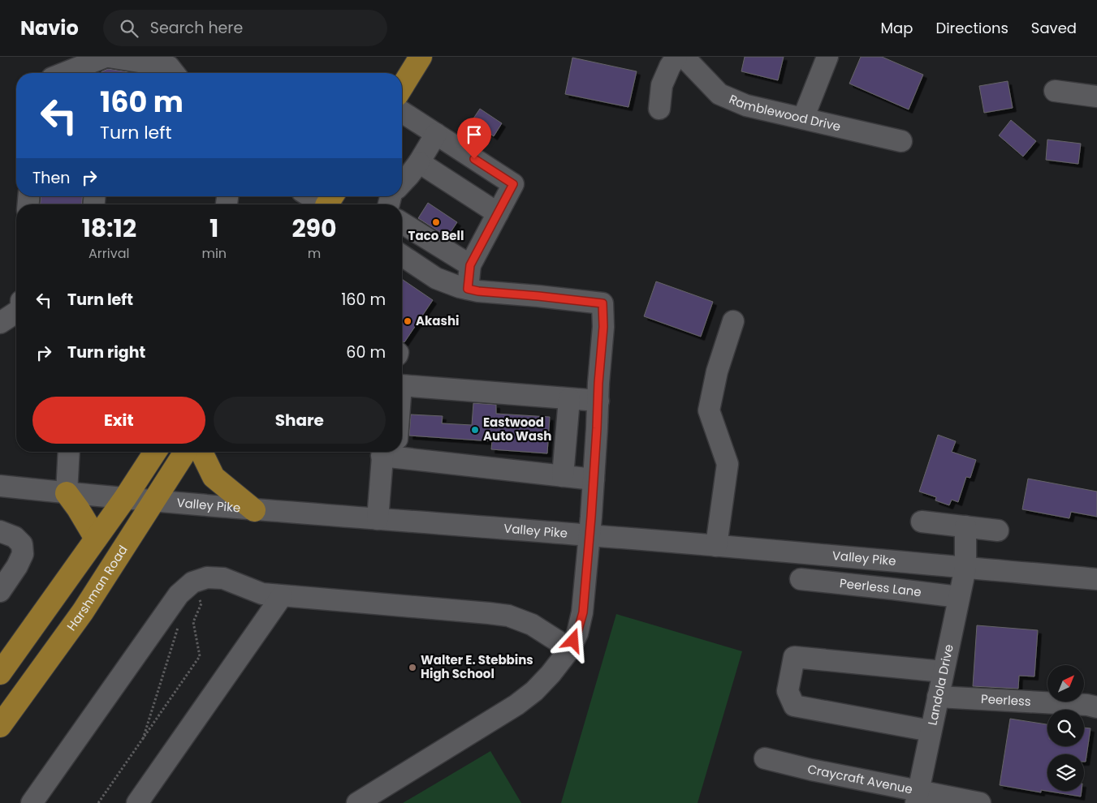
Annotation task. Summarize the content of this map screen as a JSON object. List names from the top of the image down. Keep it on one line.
{"streets":{"main road":["Harshman Road"],"street":["Ramblewood Drive","Valley Pike","Peerless Lane","Landola Drive","Peerless","Craycraft Avenue"]},"crossings":[["Valley Pike","Harshman Road"],["Valley Pike","Landola Drive"],["Peerless Lane","Landola Drive"],["Landola Drive","Peerless"],["Landola Drive","Craycraft Avenue"]],"places":["Taco Bell","Akashi","Eastwood Auto Wash","Walter E. Stebbins High School"],"north":"top right","page":{"header":"Navio","search":"Search here","nav":["Map","Directions","Saved"],"turn":["160 m","Turn left"],"then":"Then","eta":["18:12","Arrival","1","min","290","m"],"list":[{"name":"Turn left","value":"160 m"},{"name":"Turn right","value":"60 m"}],"buttons":["Exit","Share"]}}
